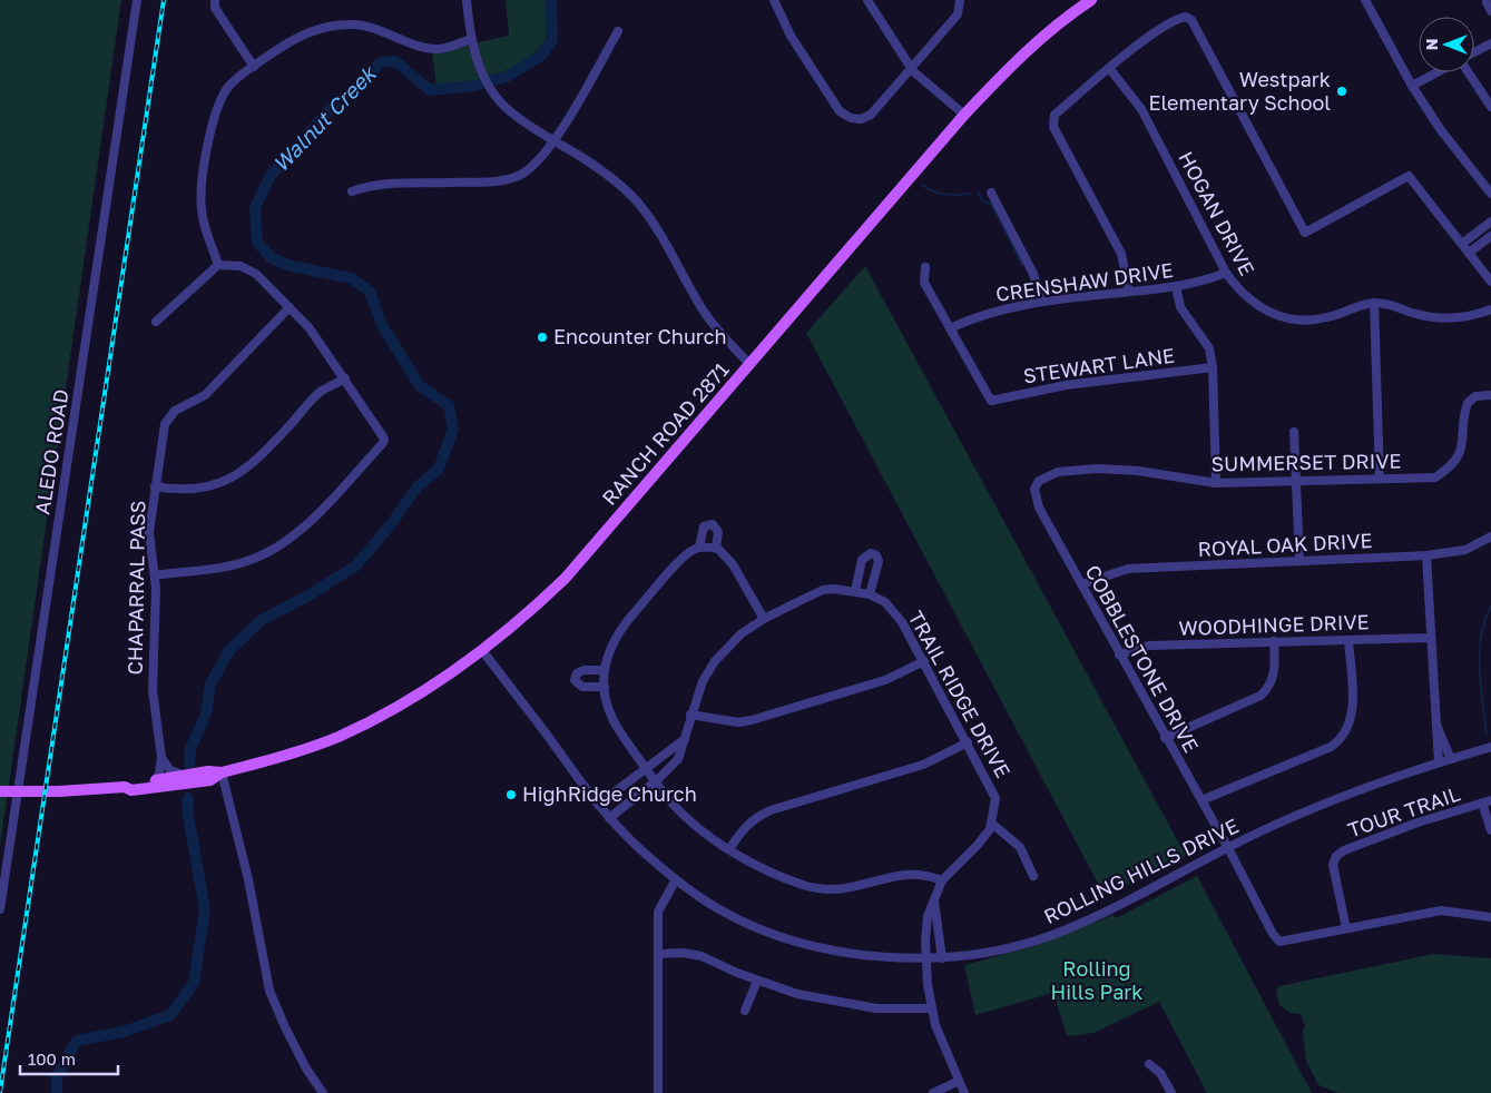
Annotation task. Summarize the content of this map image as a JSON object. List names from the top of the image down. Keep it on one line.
{"streets":{"main road":["RANCH ROAD 2871"],"street":["HOGAN DRIVE","CRENSHAW DRIVE","STEWART LANE","ALEDO ROAD","SUMMERSET DRIVE","ROYAL OAK DRIVE","CHAPARRAL PASS","WOODHINGE DRIVE","COBBLESTONE DRIVE","TRAIL RIDGE DRIVE","TOUR TRAIL","ROLLING HILLS DRIVE"]},"crossings":[["HOGAN DRIVE","CRENSHAW DRIVE"],["CRENSHAW DRIVE","STEWART LANE"],["RANCH ROAD 2871","ALEDO ROAD"],["RANCH ROAD 2871","CHAPARRAL PASS"],["RANCH ROAD 2871","ROLLING HILLS DRIVE"],["SUMMERSET DRIVE","COBBLESTONE DRIVE"],["ROYAL OAK DRIVE","COBBLESTONE DRIVE"],["WOODHINGE DRIVE","COBBLESTONE DRIVE"],["COBBLESTONE DRIVE","TOUR TRAIL"],["COBBLESTONE DRIVE","ROLLING HILLS DRIVE"],["TRAIL RIDGE DRIVE","ROLLING HILLS DRIVE"]],"water":["Walnut Creek"],"parks":["Rolling Hills Park"],"places":["Westpark Elementary School","Encounter Church","HighRidge Church"],"scale_bar":"100 m","north":"left"}
